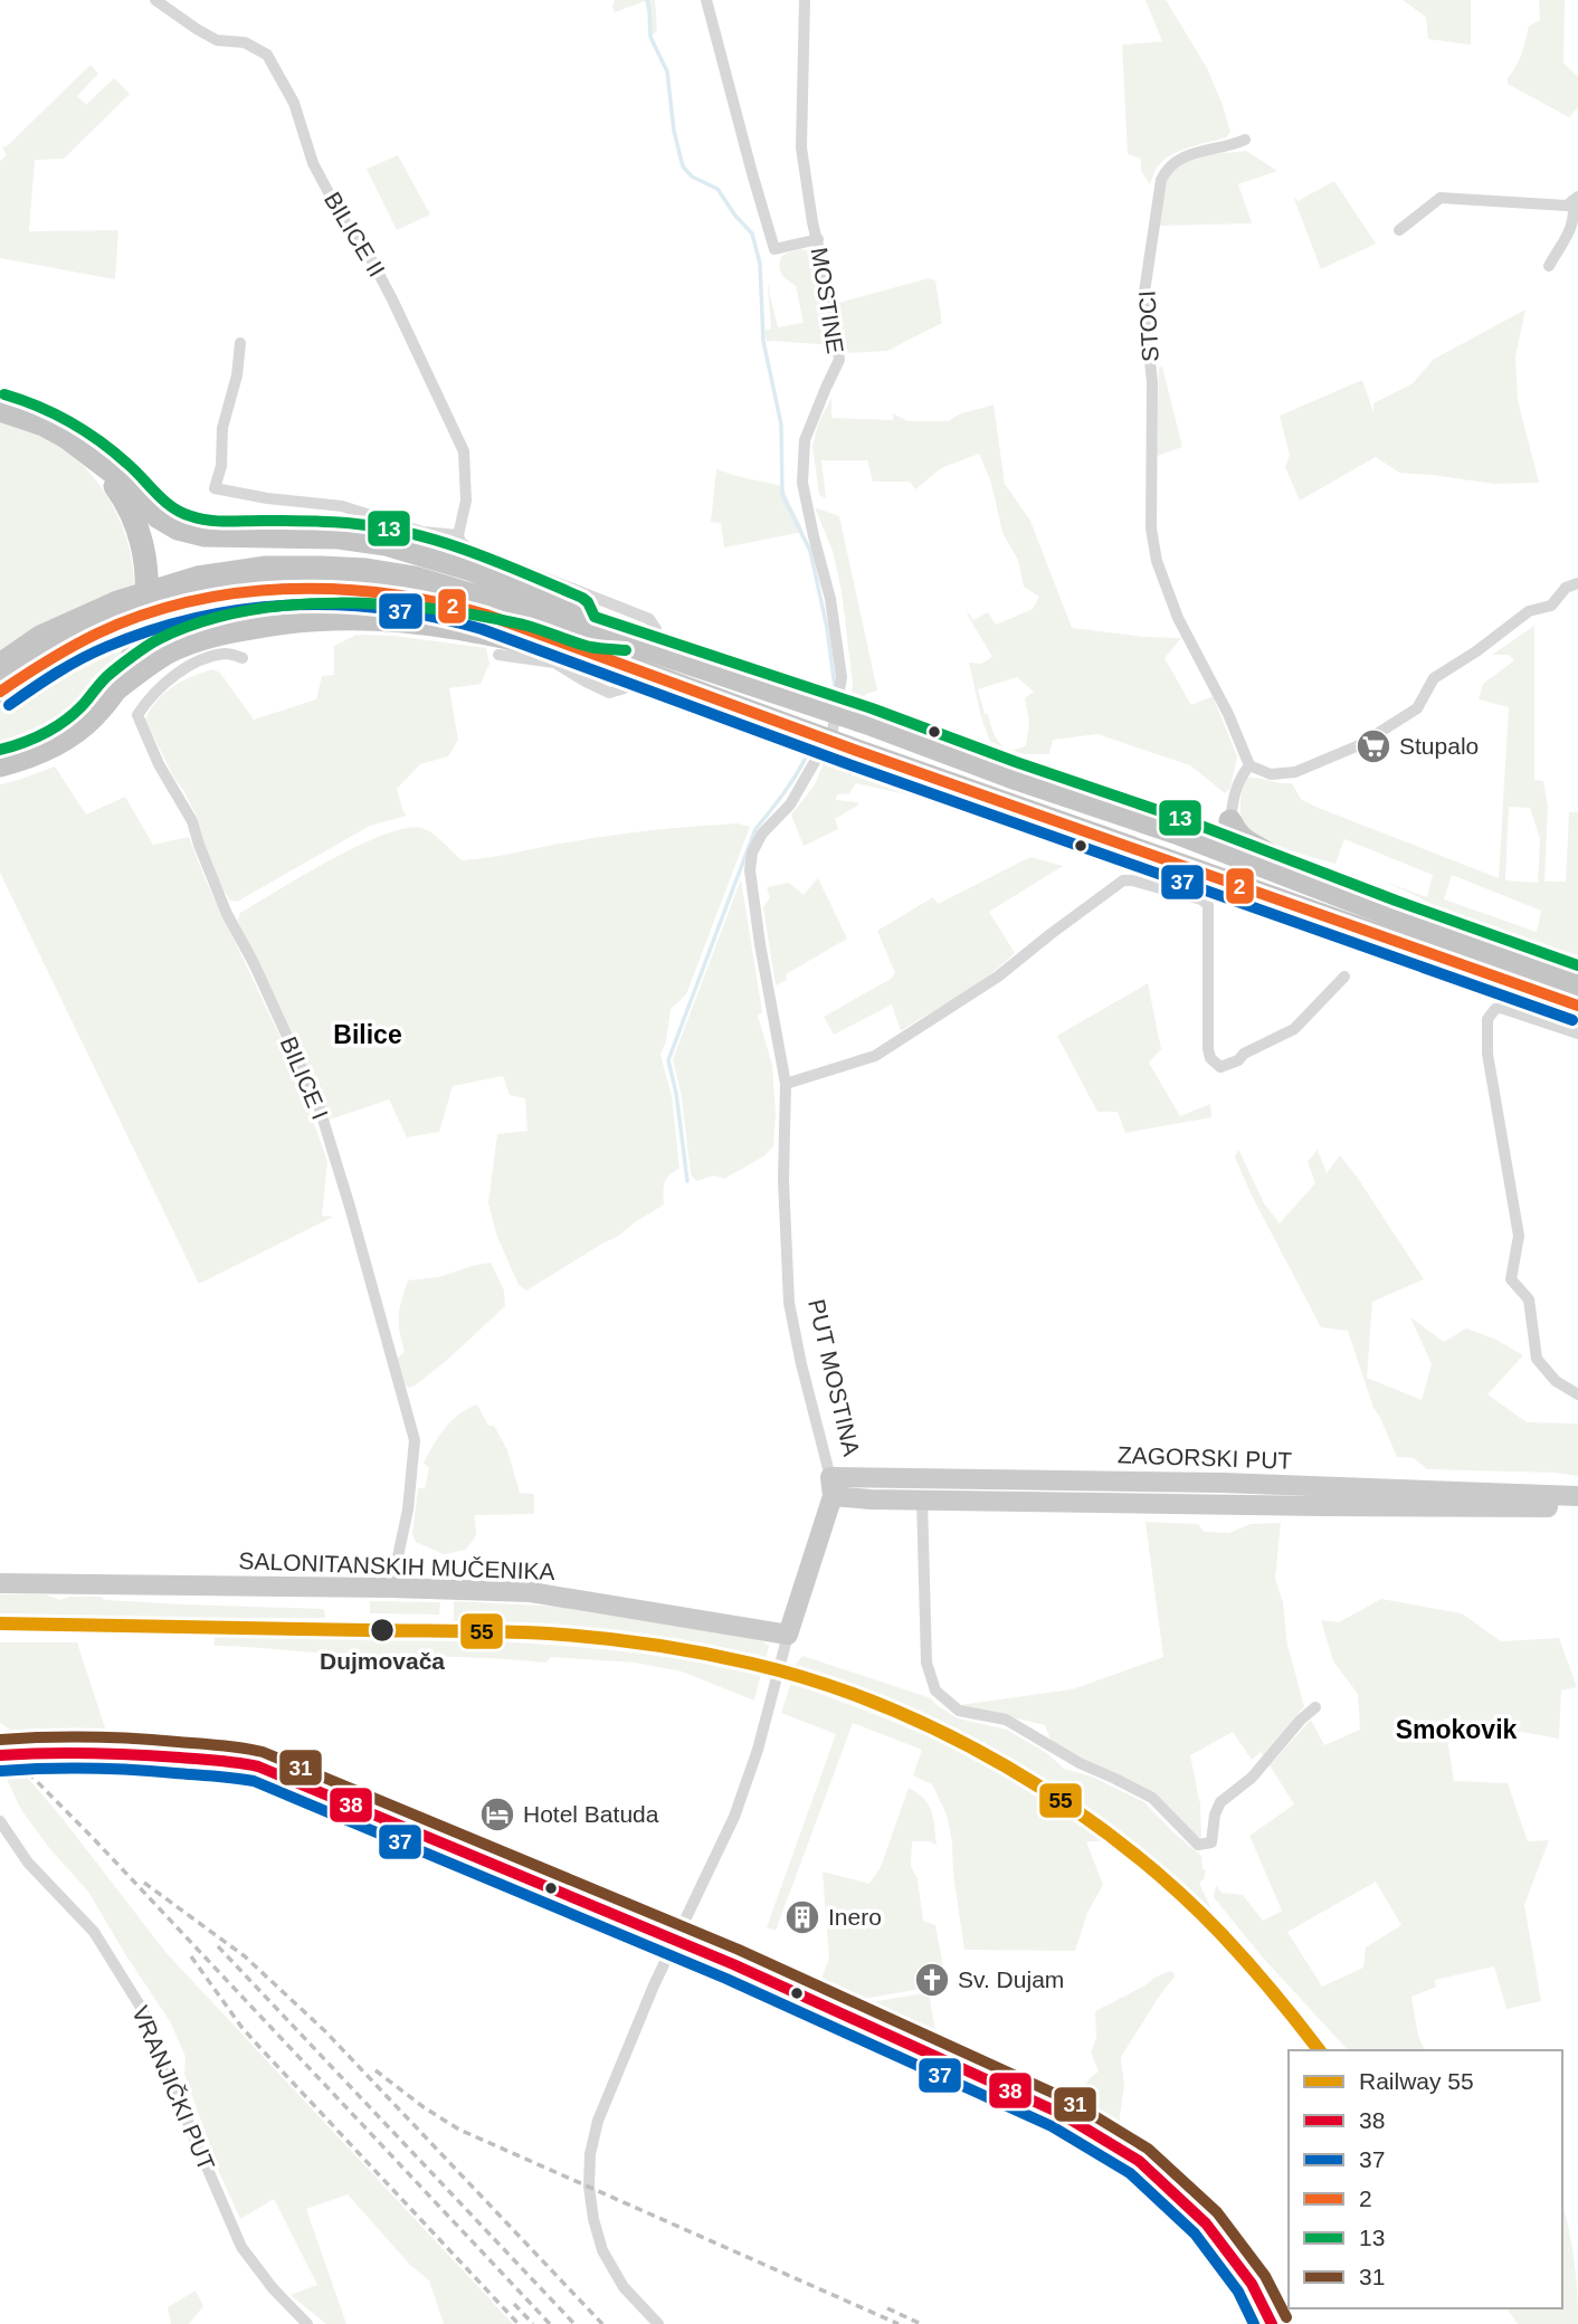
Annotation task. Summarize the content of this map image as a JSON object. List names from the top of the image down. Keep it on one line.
{"streets":{"main road":["ZAGORSKI PUT","SALONITANSKIH MUČENIKA"],"street":["BILICE II","MOSTINE","STOCI","BILICE I","PUT MOSTINA","VRANJIČKI PUT"]},"crossings":[["MOSTINE","PUT MOSTINA"],["BILICE I","SALONITANSKIH MUČENIKA"],["PUT MOSTINA","ZAGORSKI PUT"]],"districts":["Bilice","Smokovik"],"places":{"supermarket":["Stupalo"],"other":["Dujmovača"],"hotel":["Hotel Batuda"],"building":["Inero"],"church":["Sv. Dujam"]},"lines":["transit line 13","transit line 2","transit line 37","rail line 55","transit line 31","transit line 38"],"legend":["Railway 55","38","37","2","13","31"]}
